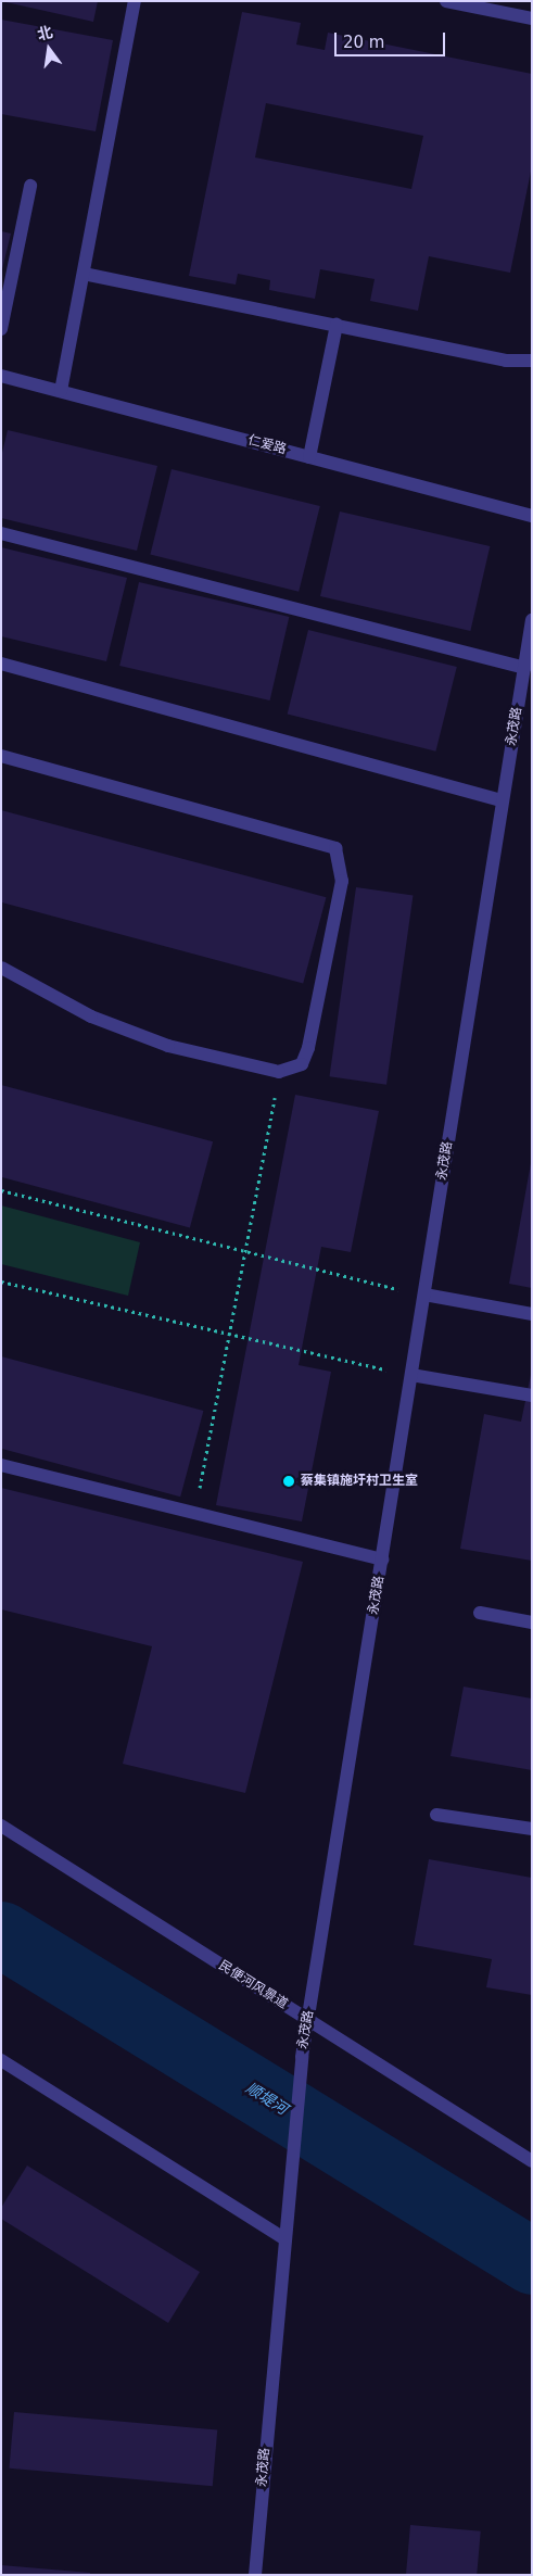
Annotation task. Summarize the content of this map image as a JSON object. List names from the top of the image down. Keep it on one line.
{"streets":{"street":["仁爱路","永茂路","民便河风景道"]},"crossings":[["永茂路","民便河风景道"]],"water":["顺堤河"],"places":["蔡集镇施圩村卫生室"],"scale_bar":"20 m","north":"top"}
